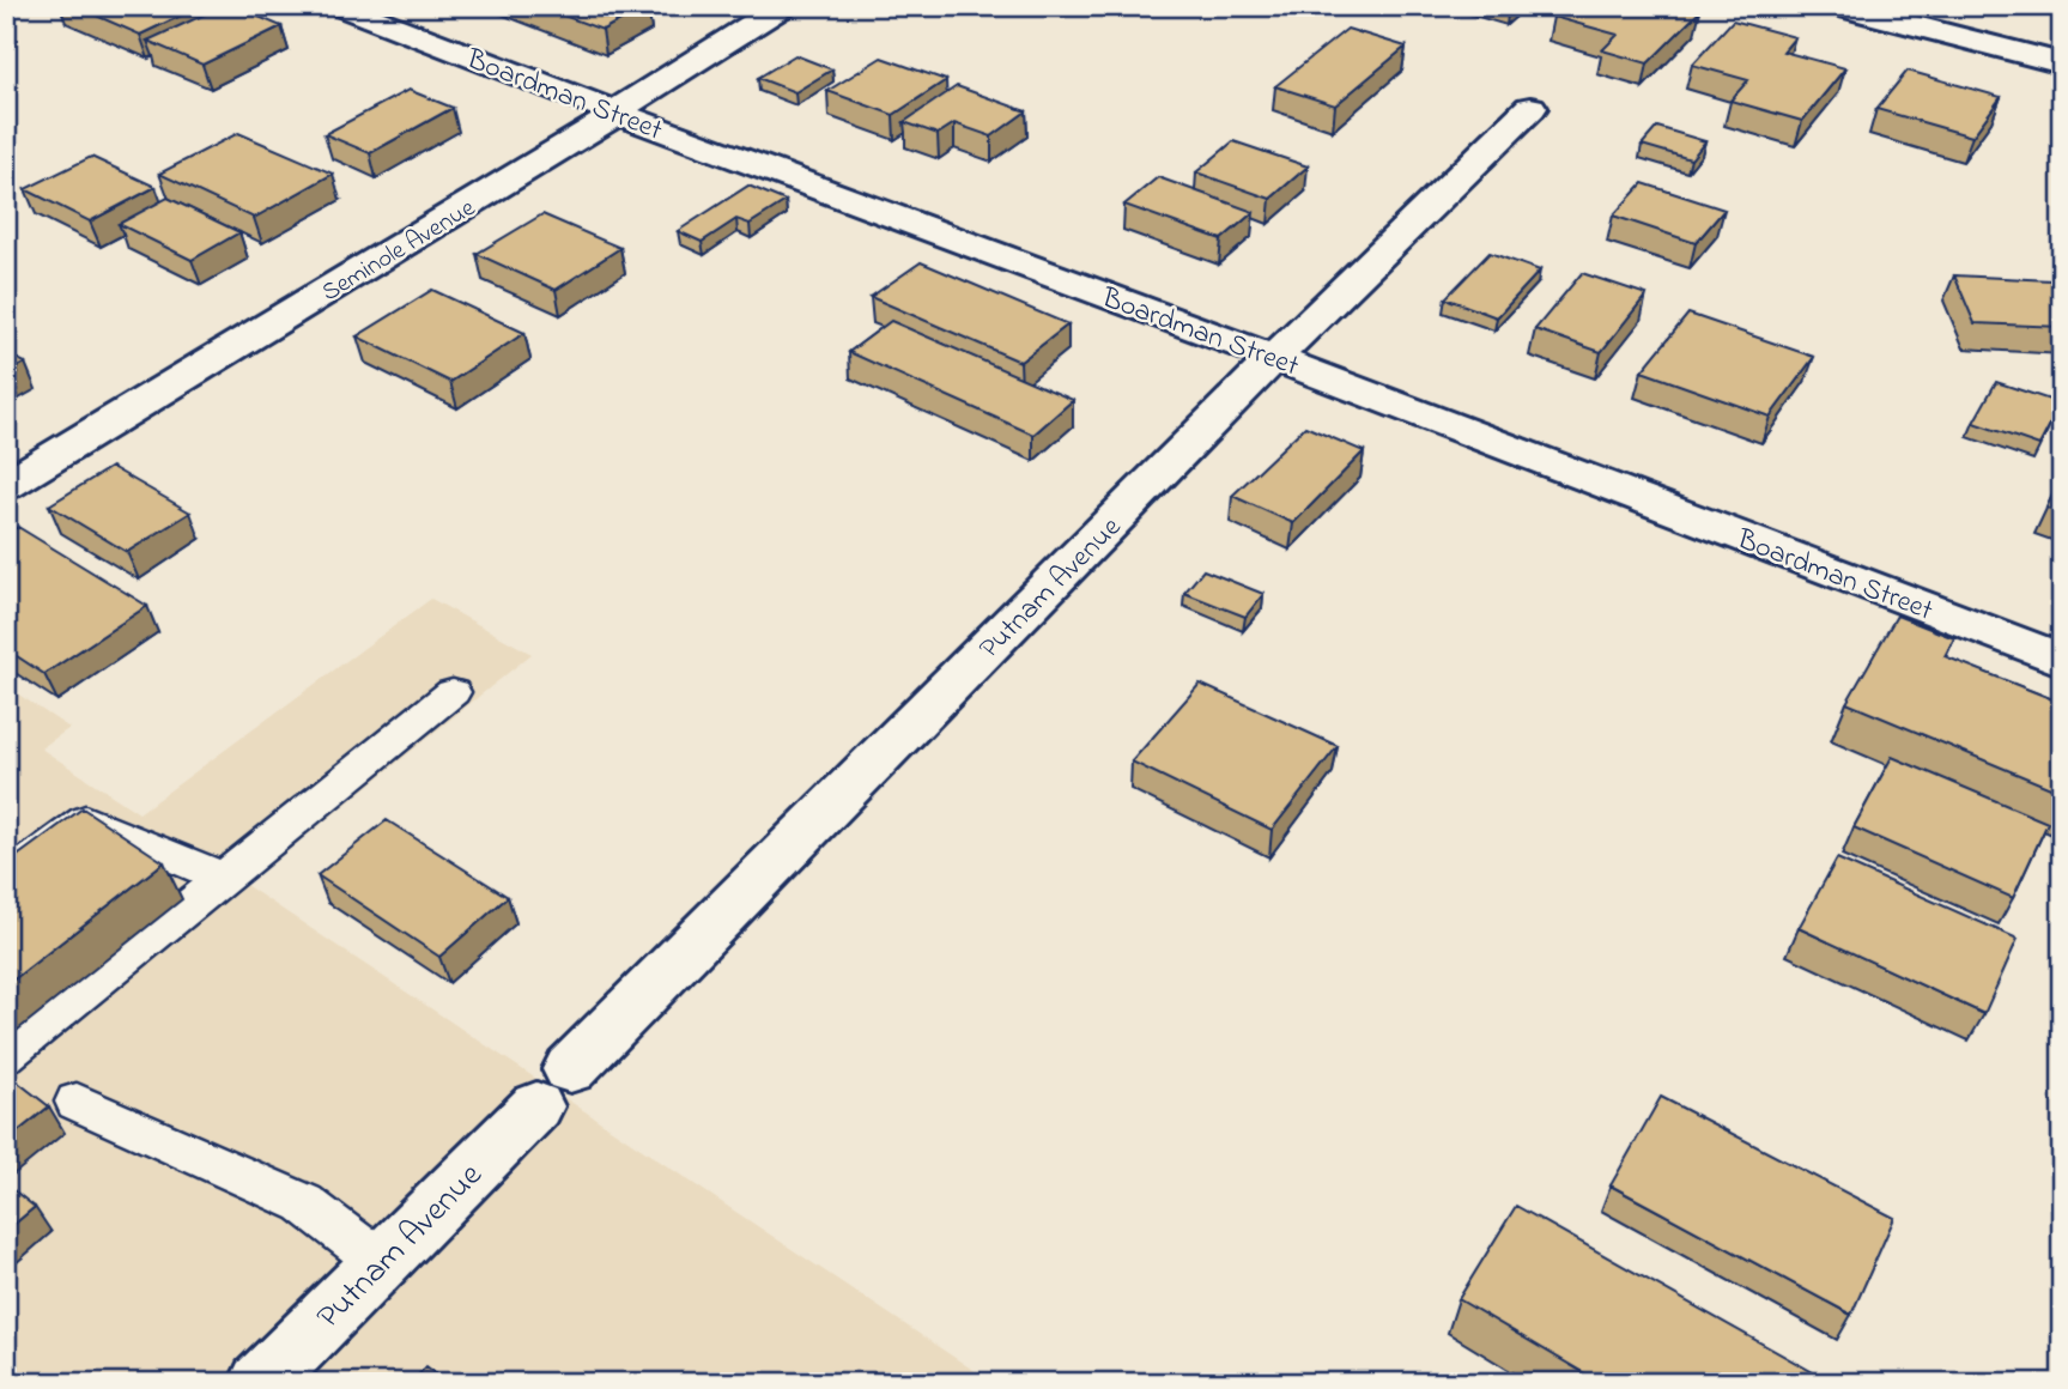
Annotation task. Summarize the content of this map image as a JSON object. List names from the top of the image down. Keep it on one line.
{"streets":{"street":["Boardman Street","Seminole Avenue","Putnam Avenue"]},"crossings":[["Boardman Street","Seminole Avenue"],["Boardman Street","Putnam Avenue"]]}
